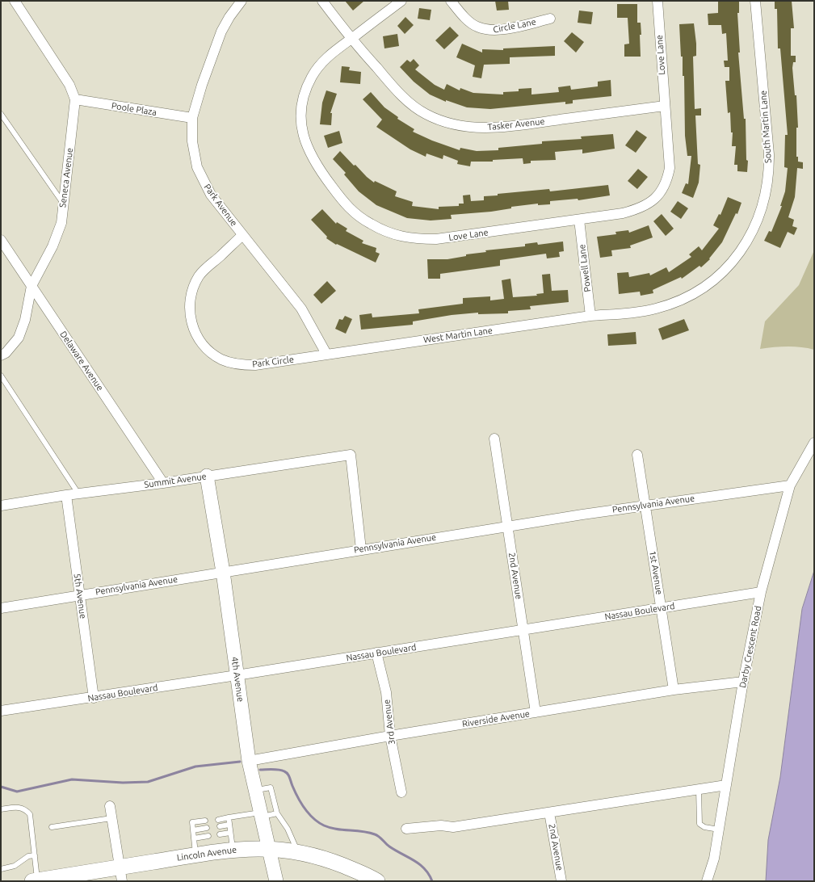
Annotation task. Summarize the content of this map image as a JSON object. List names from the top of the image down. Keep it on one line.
{"streets":{"main road":["Lincoln Avenue"],"street":["Circle Lane","Love Lane","Poole Plaza","Tasker Avenue","South Martin Lane","Seneca Avenue","Park Avenue","Powell Lane","West Martin Lane","Delaware Avenue","Park Circle","Summit Avenue","Pennsylvania Avenue","1st Avenue","2nd Avenue","5th Avenue","Nassau Boulevard","Darby Crescent Road","4th Avenue","Riverside Avenue","3rd Avenue"]},"crossings":[["Love Lane","Tasker Avenue"],["Love Lane","Powell Lane"],["Poole Plaza","Seneca Avenue"],["Poole Plaza","Park Avenue"],["South Martin Lane","Powell Lane"],["South Martin Lane","West Martin Lane"],["Seneca Avenue","Delaware Avenue"],["Park Avenue","West Martin Lane"],["Park Avenue","Park Circle"],["Powell Lane","West Martin Lane"],["West Martin Lane","Park Circle"],["Delaware Avenue","Summit Avenue"],["Summit Avenue","Pennsylvania Avenue"],["Summit Avenue","5th Avenue"],["Summit Avenue","4th Avenue"],["Pennsylvania Avenue","1st Avenue"],["Pennsylvania Avenue","2nd Avenue"],["Pennsylvania Avenue","5th Avenue"],["Pennsylvania Avenue","Darby Crescent Road"],["Pennsylvania Avenue","4th Avenue"],["1st Avenue","Nassau Boulevard"],["1st Avenue","Riverside Avenue"],["2nd Avenue","Nassau Boulevard"],["2nd Avenue","Riverside Avenue"],["5th Avenue","Nassau Boulevard"],["Nassau Boulevard","Darby Crescent Road"],["Nassau Boulevard","4th Avenue"],["Nassau Boulevard","3rd Avenue"],["Darby Crescent Road","Riverside Avenue"],["4th Avenue","Riverside Avenue"],["4th Avenue","Lincoln Avenue"],["Riverside Avenue","3rd Avenue"]]}
